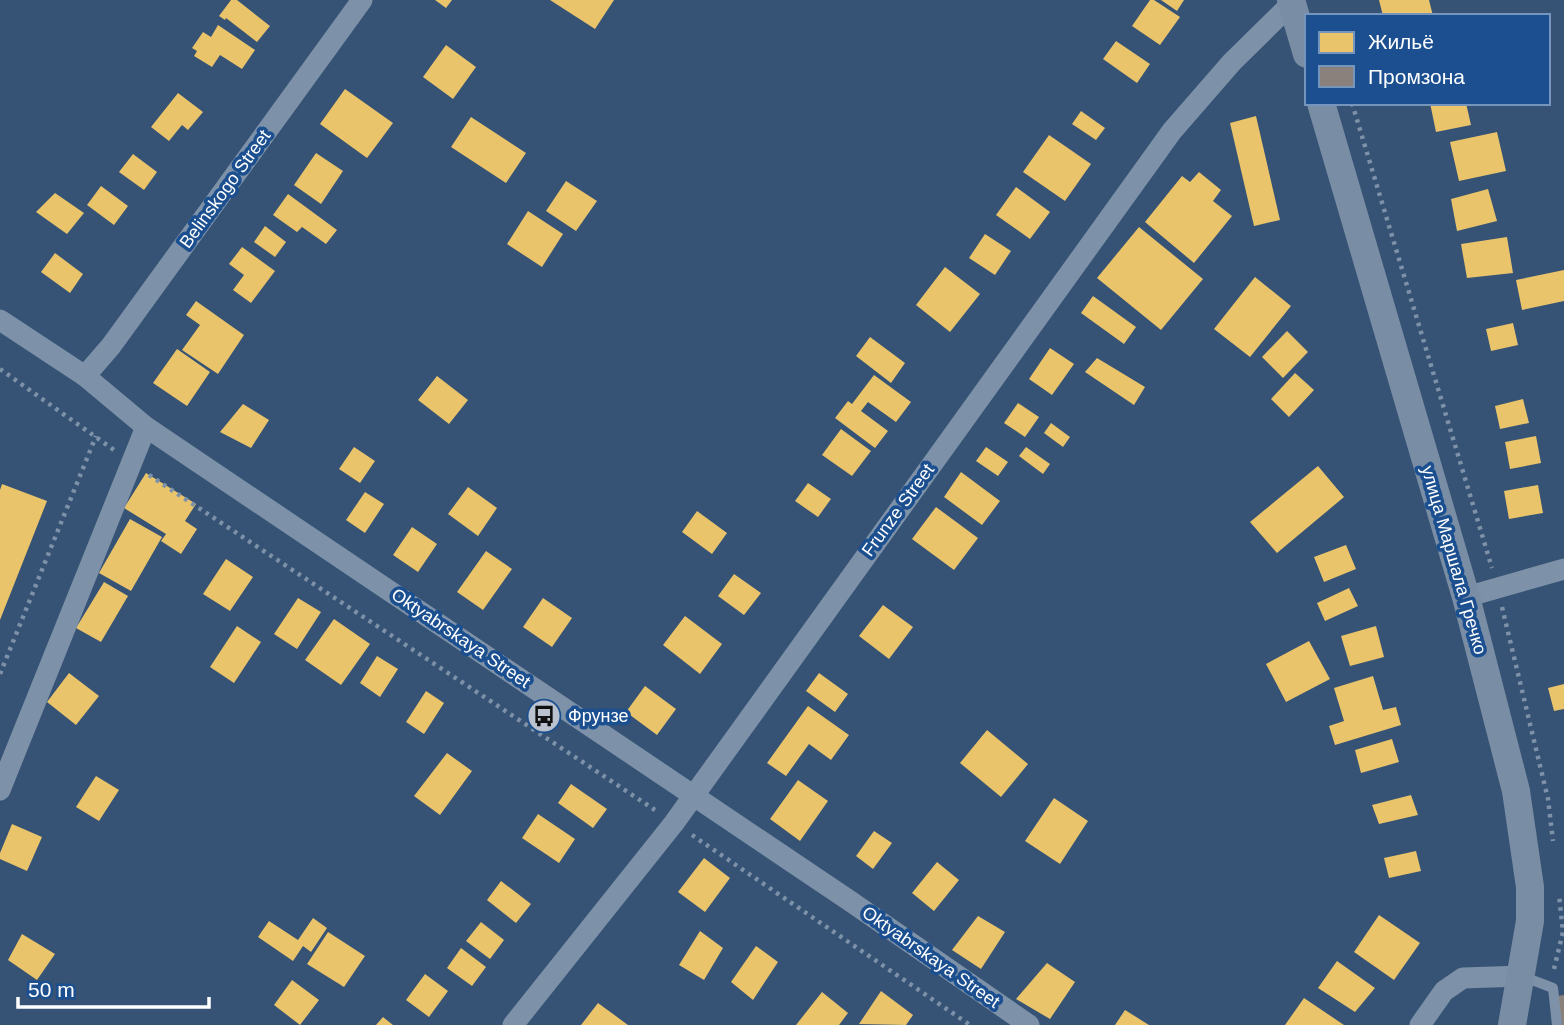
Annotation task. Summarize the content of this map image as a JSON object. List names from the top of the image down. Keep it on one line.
{"streets":{"main road":["улица Маршала Гречко"],"street":["Belinskogo Street","Frunze Street","Oktyabrskaya Street"]},"crossings":[["Belinskogo Street","Oktyabrskaya Street"],["Frunze Street","Oktyabrskaya Street"]],"places":{"bus stop":["Фрунзе"]},"legend":["Жильё","Промзона"],"scale_bar":"50 m"}
